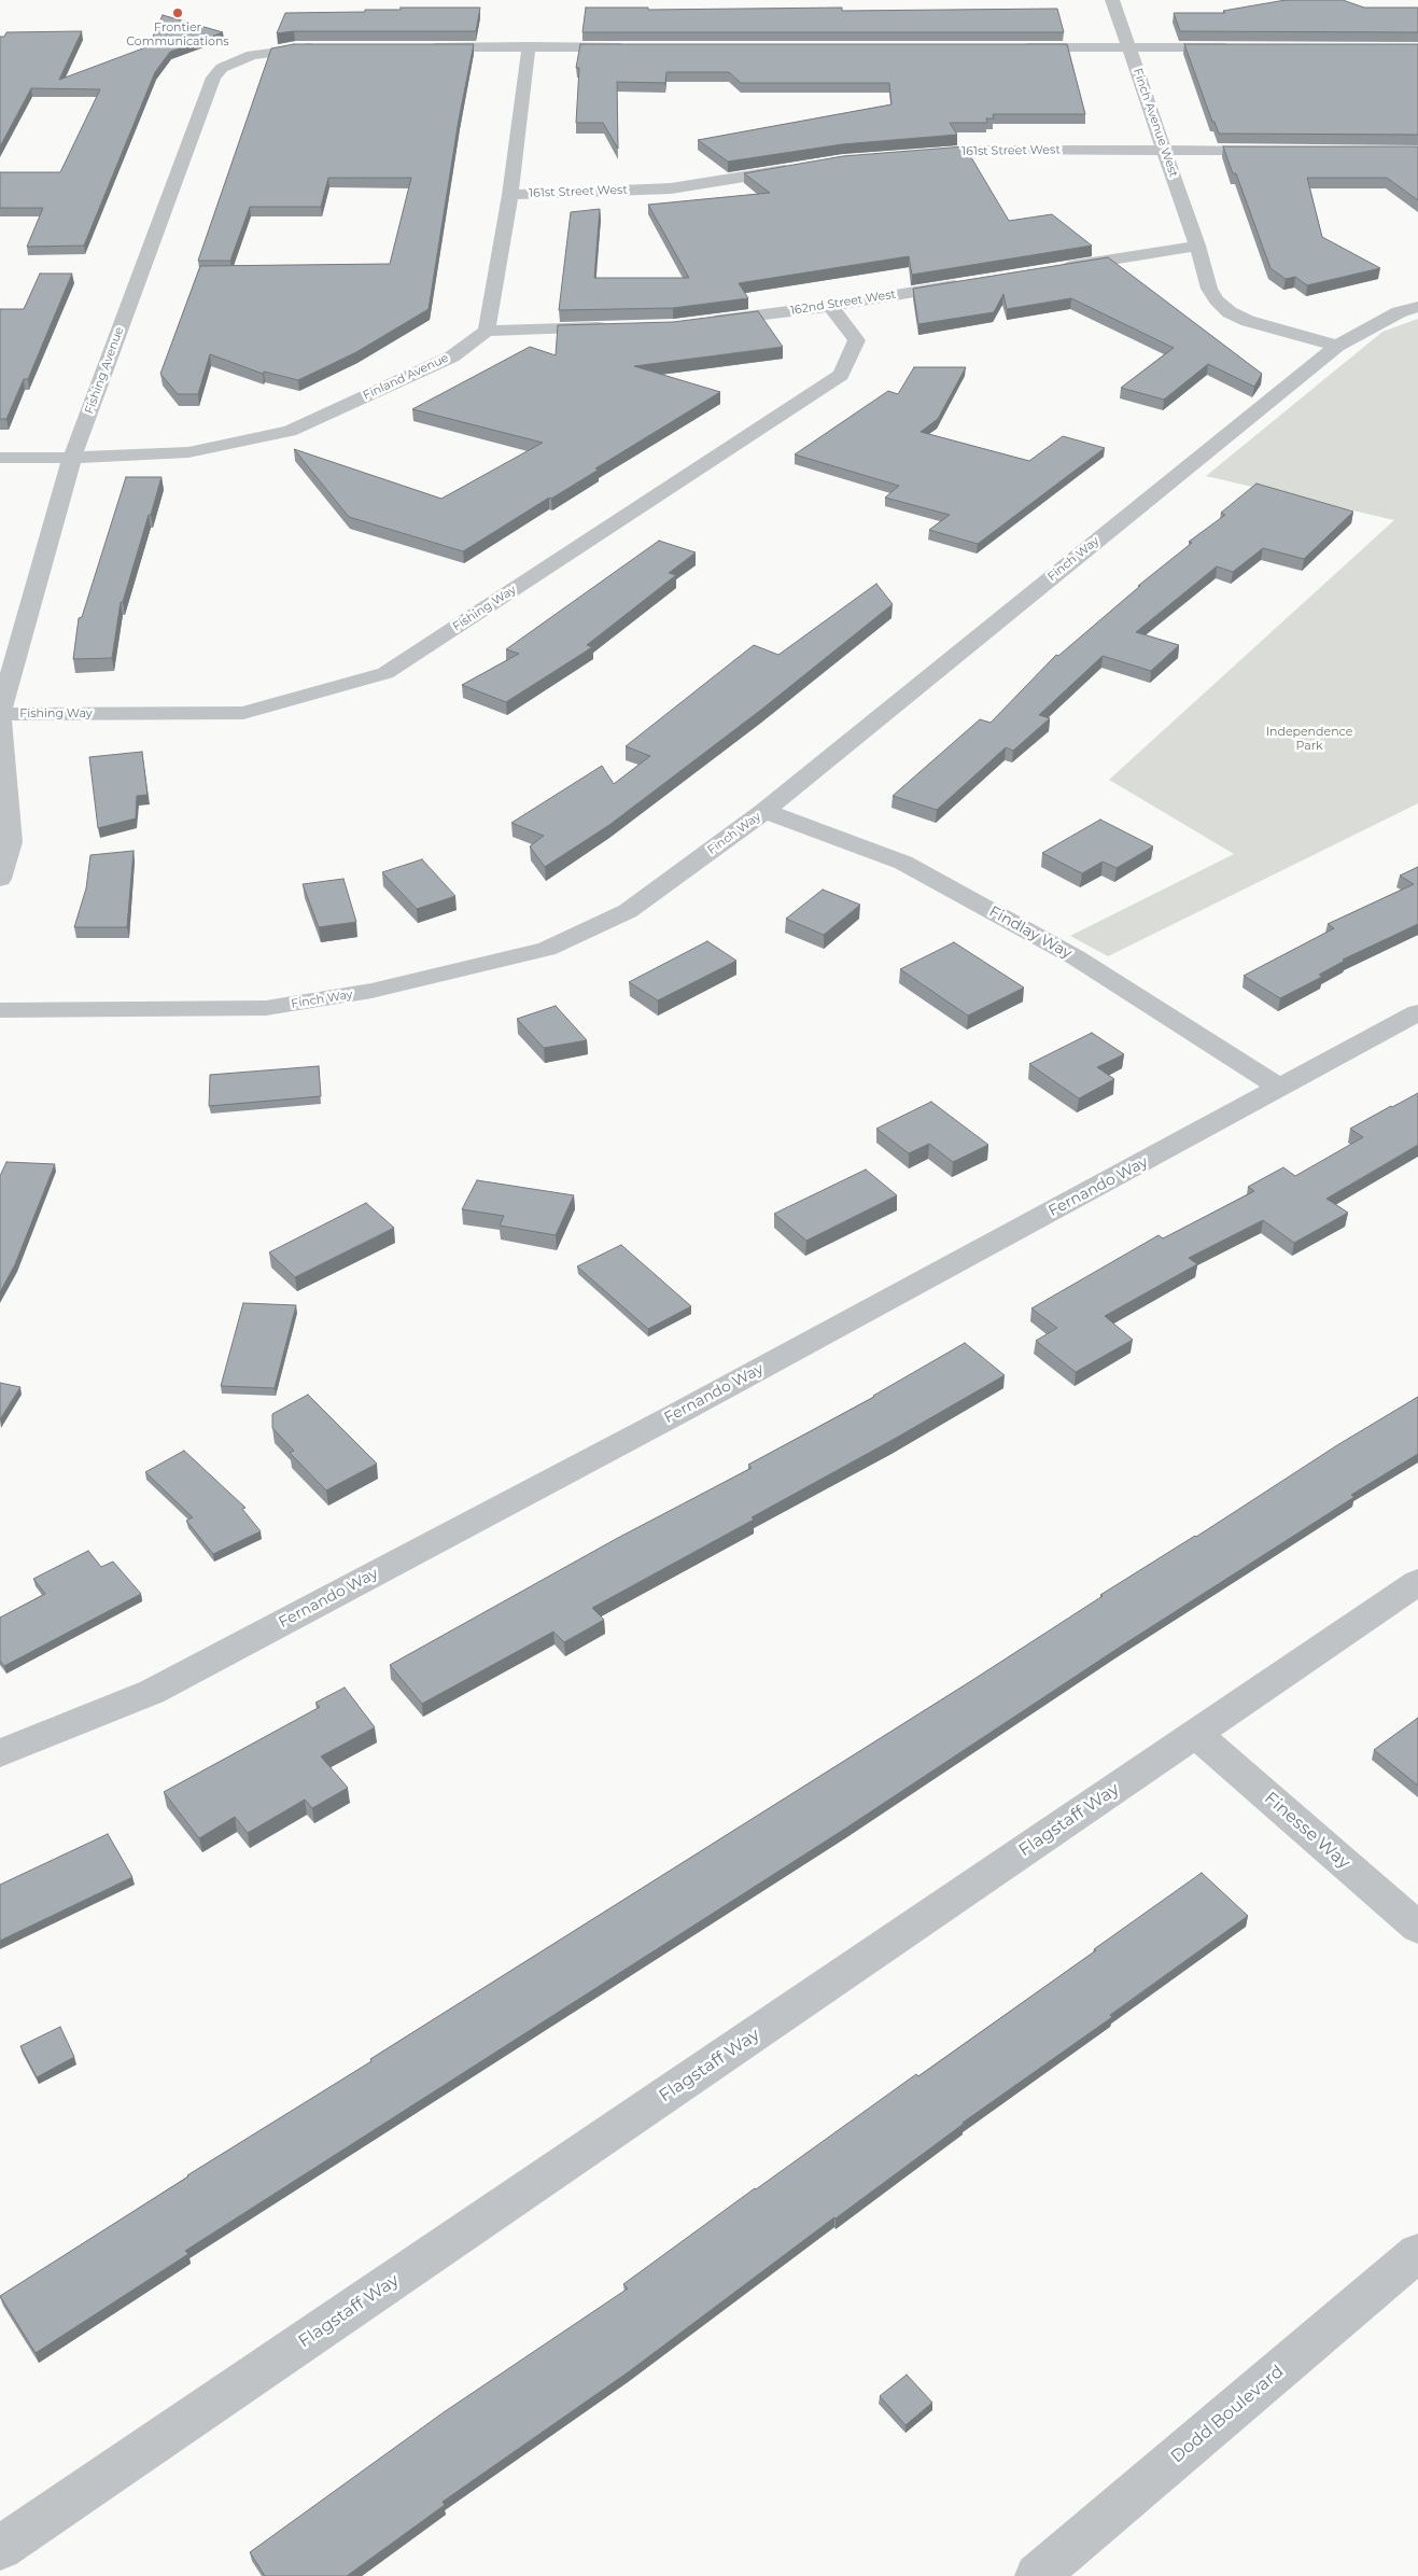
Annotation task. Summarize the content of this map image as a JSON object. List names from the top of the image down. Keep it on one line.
{"streets":{"street":["Finch Avenue West","161st Street West","162nd Street West","Fishing Avenue","Finland Avenue","Finch Way","Fishing Way","Findlay Way","Fernando Way","Flagstaff Way","Finesse Way","Dodd Boulevard"]},"crossings":[["Finch Avenue West","161st Street West"],["Finch Avenue West","Finch Way"],["162nd Street West","Fishing Way"],["Fishing Avenue","Finland Avenue"],["Fishing Avenue","Fishing Way"],["Finch Way","Findlay Way"],["Findlay Way","Fernando Way"],["Flagstaff Way","Finesse Way"]],"parks":["Independence Park"],"places":["Frontier Communications"]}
